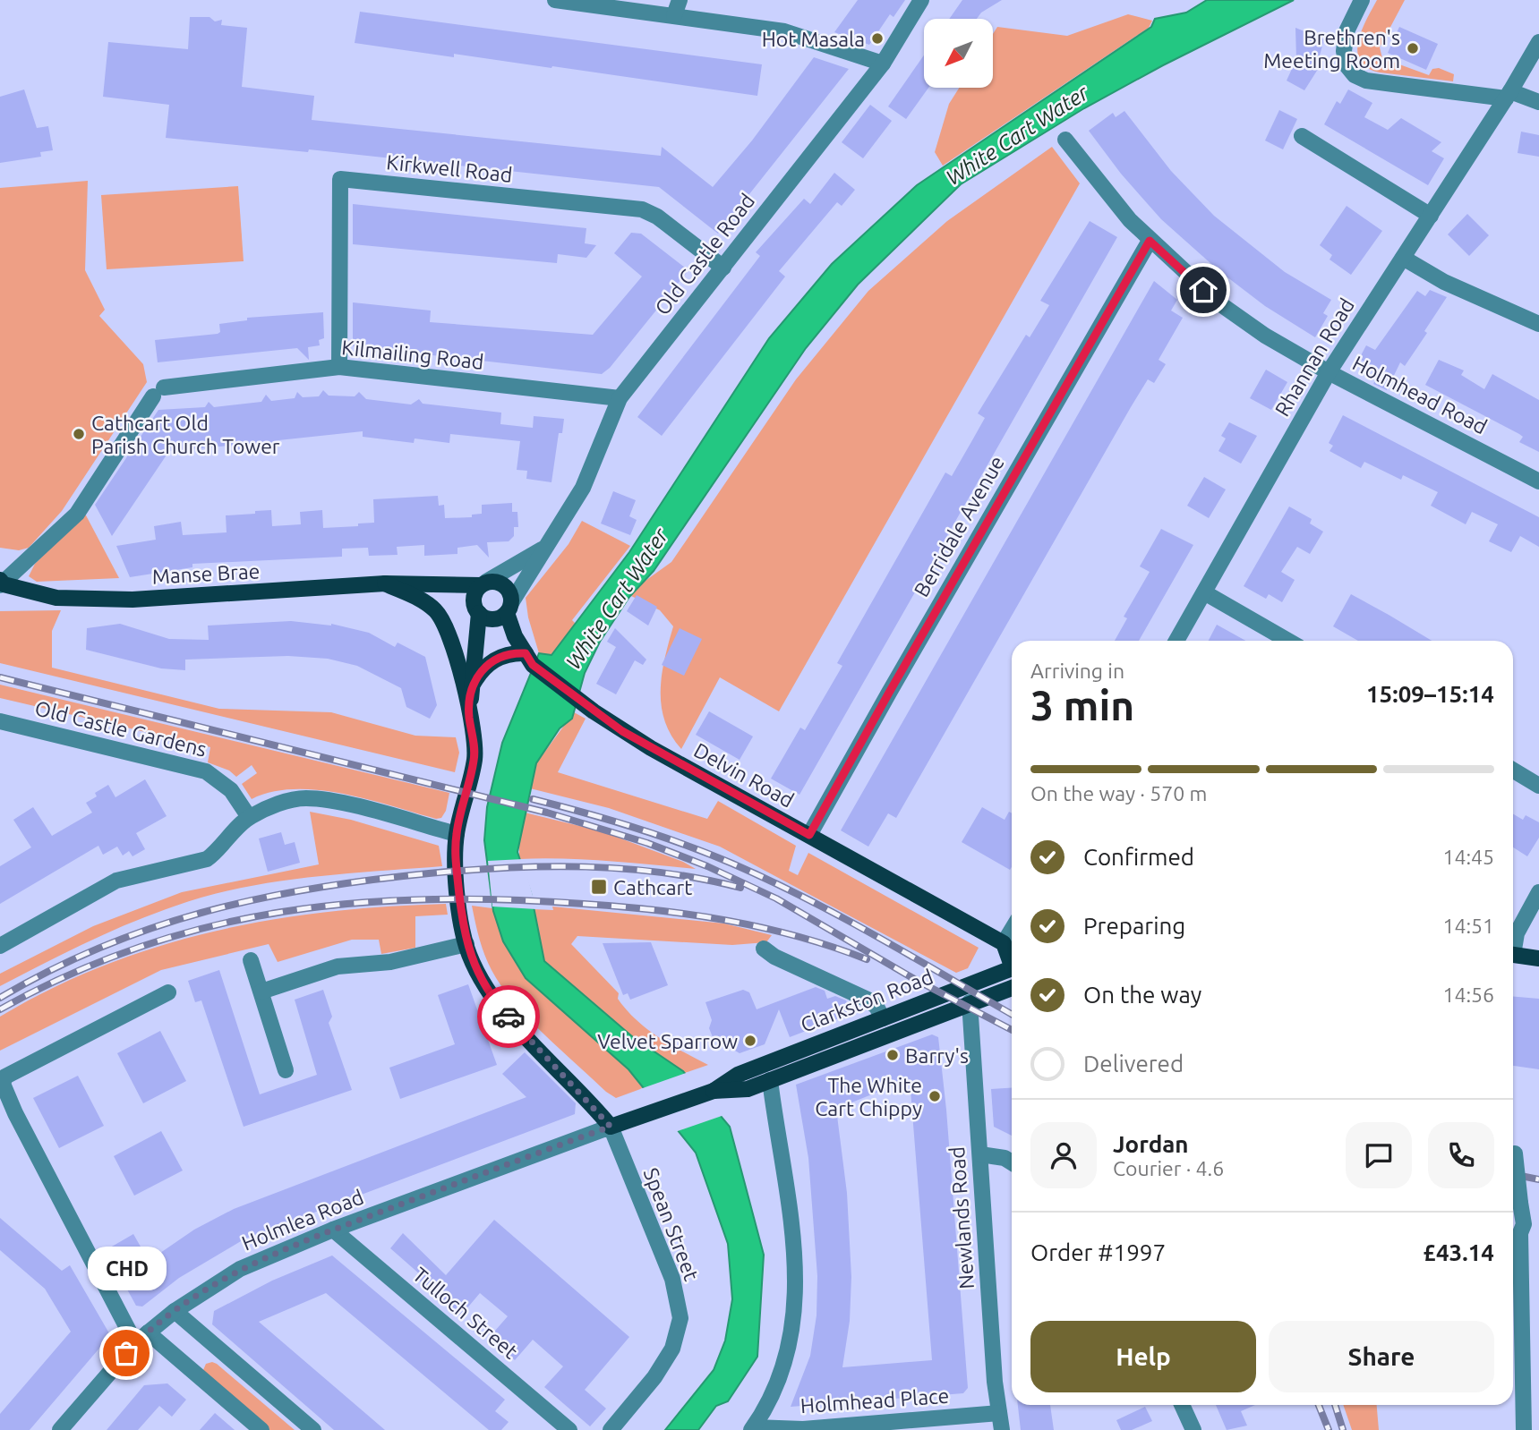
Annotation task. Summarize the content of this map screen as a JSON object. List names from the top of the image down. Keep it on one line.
{"streets":{"main road":["Manse Brae","Delvin Road","Clarkston Road"],"street":["Kirkwell Road","Old Castle Road","Kilmailing Road","Rhannan Road","Holmhead Road","Berridale Avenue","Old Castle Gardens","Newlands Road","Holmlea Road","Spean Street","Tulloch Street","Holmhead Place"]},"crossings":[["Kirkwell Road","Old Castle Road"],["Kirkwell Road","Kilmailing Road"],["Old Castle Road","Kilmailing Road"],["Old Castle Road","Manse Brae"],["Old Castle Road","Delvin Road"],["Kilmailing Road","Manse Brae"],["Rhannan Road","Holmhead Road"],["Holmhead Road","Berridale Avenue"],["Berridale Avenue","Delvin Road"],["Manse Brae","Delvin Road"],["Clarkston Road","Newlands Road"],["Newlands Road","Holmhead Place"],["Holmlea Road","Spean Street"],["Holmlea Road","Tulloch Street"]],"water":["White Cart Water"],"places":{"other":["Hot Masala","Brethren's Meeting Room","Cathcart Old Parish Church Tower","Velvet Sparrow","Barry's","The White Cart Chippy","CHD"],"transit":["Cathcart"]},"north":"bottom left","page":{"heading":["3 min","Arriving in","15:09–15:14"],"panel":["Jordan","Courier · 4.6","Order #1997","£43.14"],"bar":"On the way · 570 m","list":[["Confirmed","14:45"],["Preparing","14:51"],["On the way","14:56"],"Delivered"],"bubble":"CHD","buttons":["Help","Share"]}}
